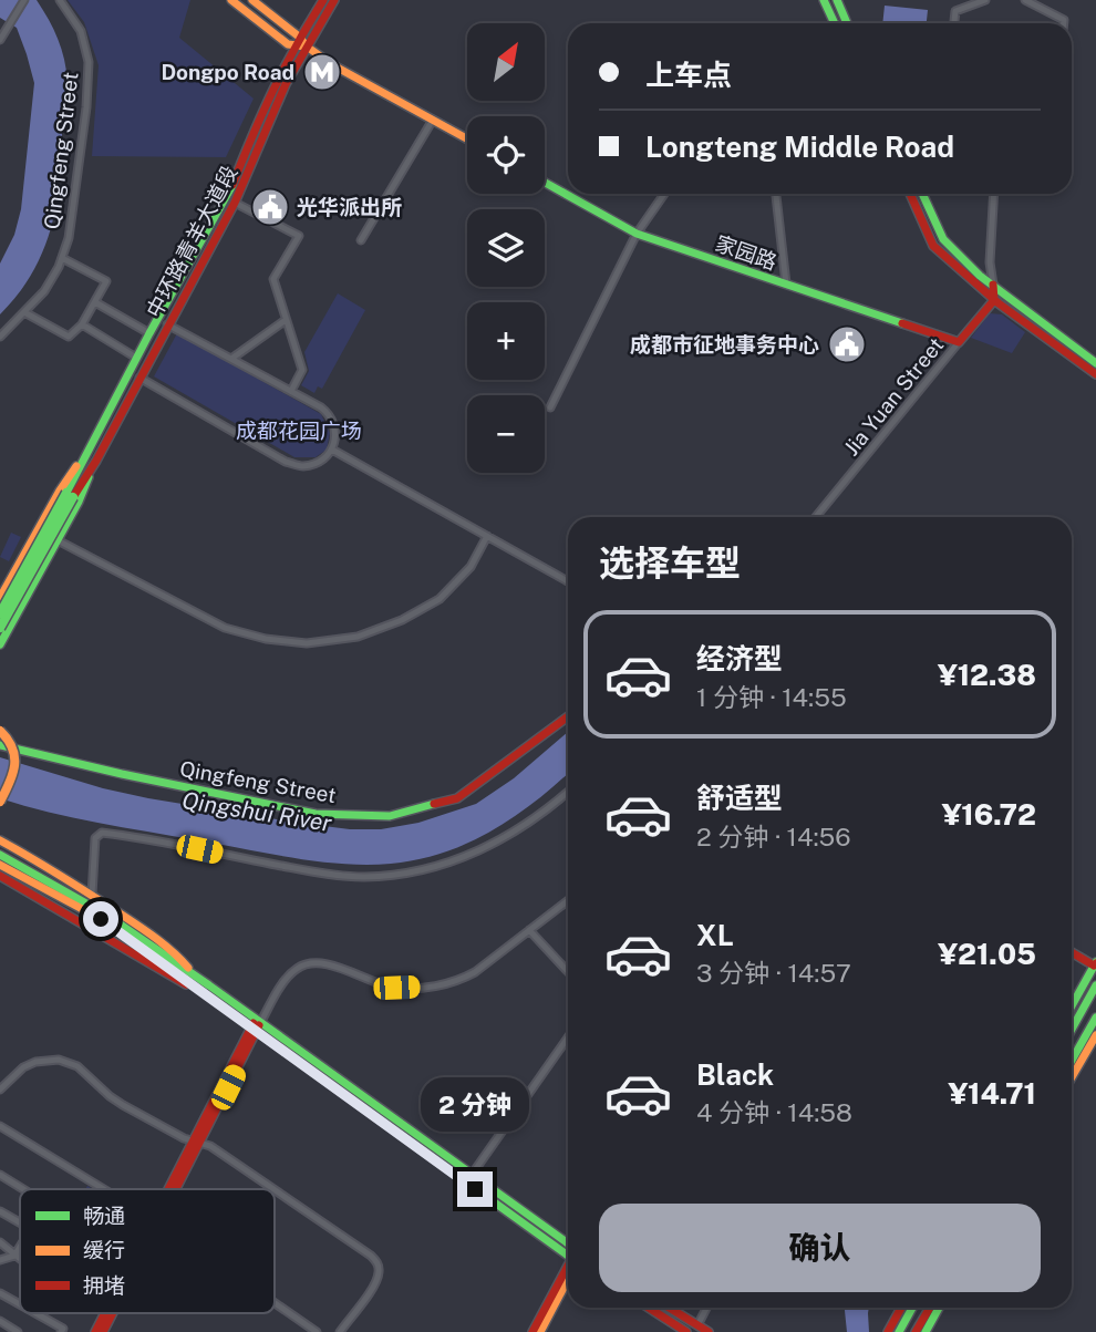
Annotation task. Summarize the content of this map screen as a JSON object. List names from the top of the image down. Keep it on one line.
{"streets":{"main road":["Qingfeng Street","中环路青羊大道段","家园路","Jia Yuan Street"]},"crossings":[["家园路","Jia Yuan Street"]],"water":["Qingshui River"],"parks":["成都花园广场"],"places":{"metro station":["Dongpo Road"],"public building":["光华派出所","成都市征地事务中心"]},"legend":["畅通","缓行","拥堵"],"north":"top right","page":{"map_buttons":["+","−"],"banner":["上车点","Longteng Middle Road"],"heading":"选择车型","list":[{"name":"经济型","note":"1 分钟 · 14:55","value":"¥12.38"},{"name":"舒适型","note":"2 分钟 · 14:56","value":"¥16.72"},{"name":"XL","note":"3 分钟 · 14:57","value":"¥21.05"},{"name":"Black","note":"4 分钟 · 14:58","value":"¥14.71"}],"bubble":"2 分钟","buttons":"确认"}}
